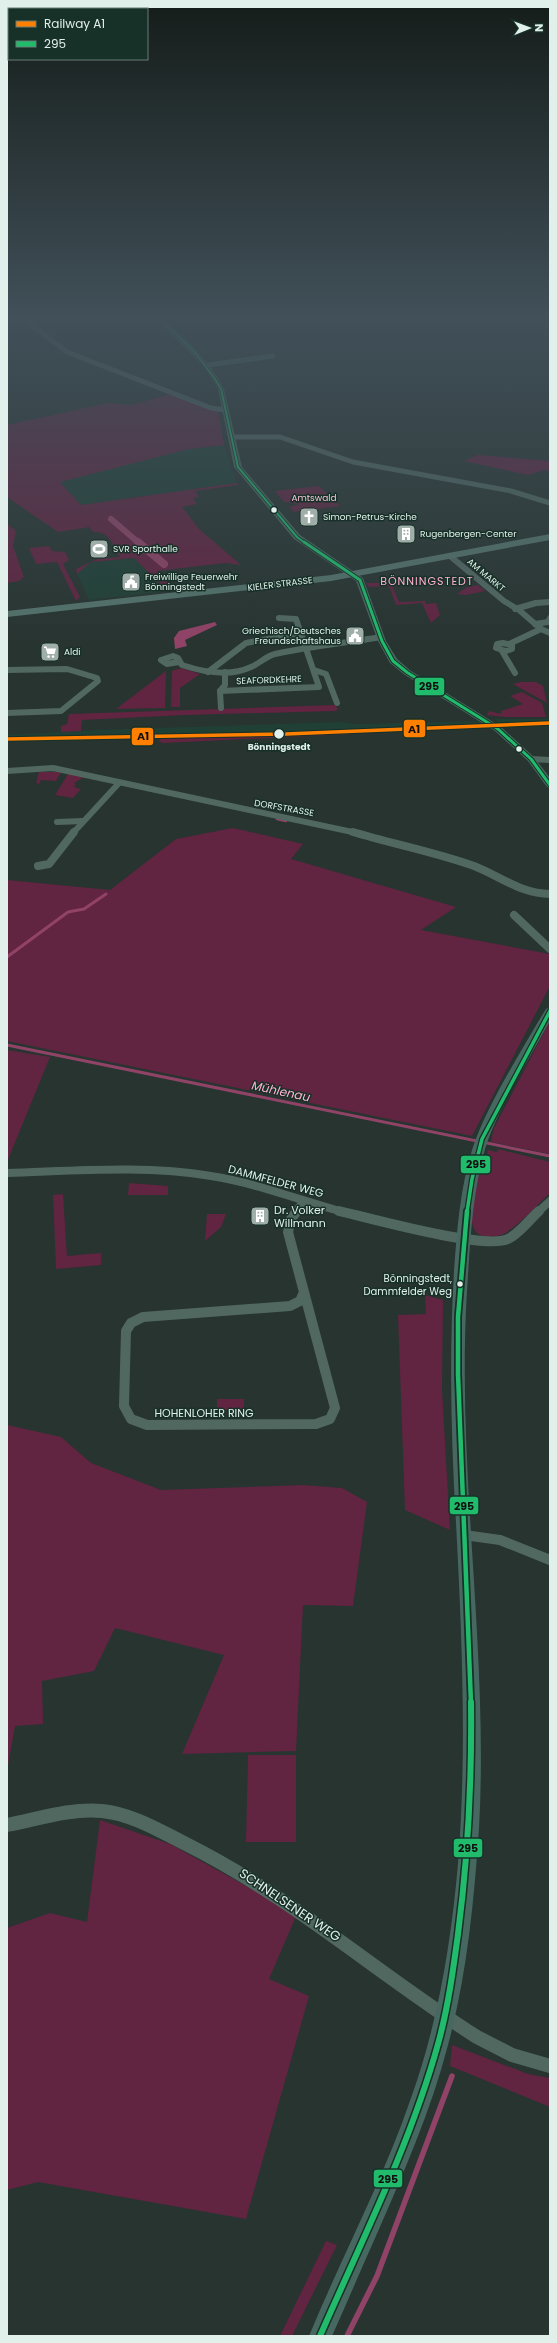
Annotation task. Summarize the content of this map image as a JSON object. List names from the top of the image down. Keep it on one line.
{"streets":{"main road":["KIELER STRASSE"],"street":["AM MARKT","SEAFORDKEHRE","DORFSTRASSE","DAMMFELDER WEG","HOHENLOHER RING","SCHNELSENER WEG"]},"crossings":[["AM MARKT","KIELER STRASSE"],["DAMMFELDER WEG","HOHENLOHER RING"]],"districts":["BÖNNINGSTEDT"],"water":["Mühlenau"],"parks":["Amtswald"],"places":{"church":["Simon-Petrus-Kirche"],"building":["Rugenbergen-Center","Dr. Volker Willmann"],"sports":["SVR Sporthalle"],"public building":["Freiwillige Feuerwehr Bönningstedt","Griechisch/Deutsches Freundschaftshaus"],"supermarket":["Aldi"],"other":["Bönningstedt","Bönningstedt, Dammfelder Weg"]},"lines":["transit line 295","rail line A1"],"legend":["Railway A1","295"],"north":"right"}
